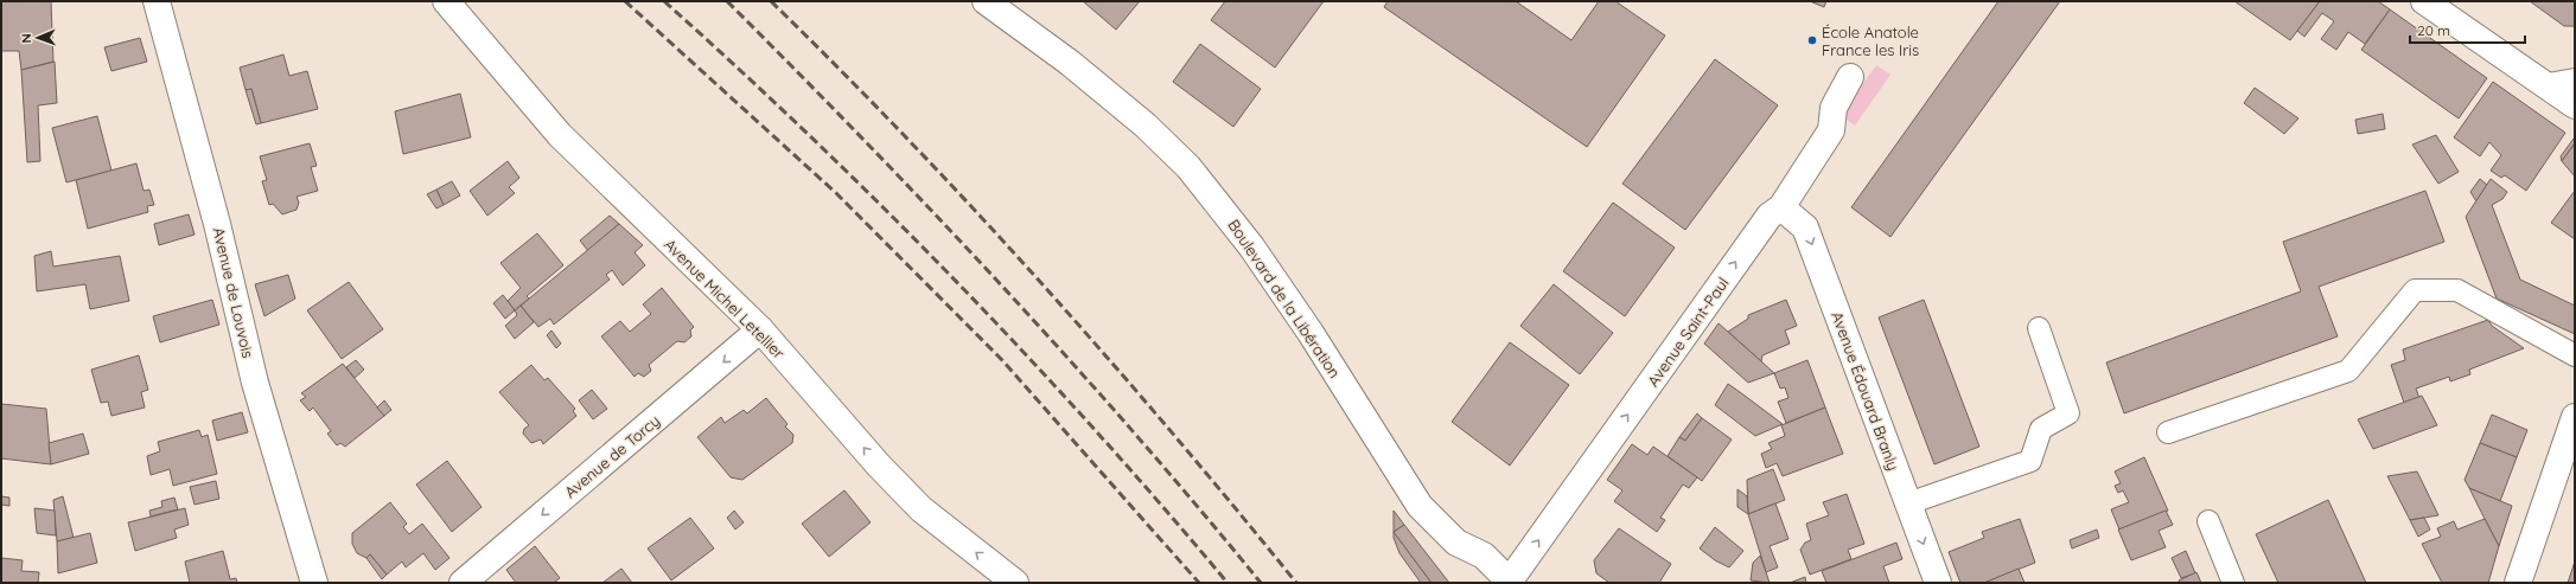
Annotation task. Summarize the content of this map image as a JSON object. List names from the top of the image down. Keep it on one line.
{"streets":{"street":["Avenue de Louvois","Avenue Michel Letellier","Boulevard de la Libération","Avenue Saint-Paul","Avenue Édouard Branly","Avenue de Torcy"]},"crossings":[["Avenue Michel Letellier","Avenue de Torcy"],["Boulevard de la Libération","Avenue Saint-Paul"],["Avenue Saint-Paul","Avenue Édouard Branly"]],"one_way":["Avenue Michel Letellier","Avenue Saint-Paul","Avenue Édouard Branly","Avenue de Torcy"],"places":["École Anatole France les Iris"],"scale_bar":"20 m","north":"left"}
